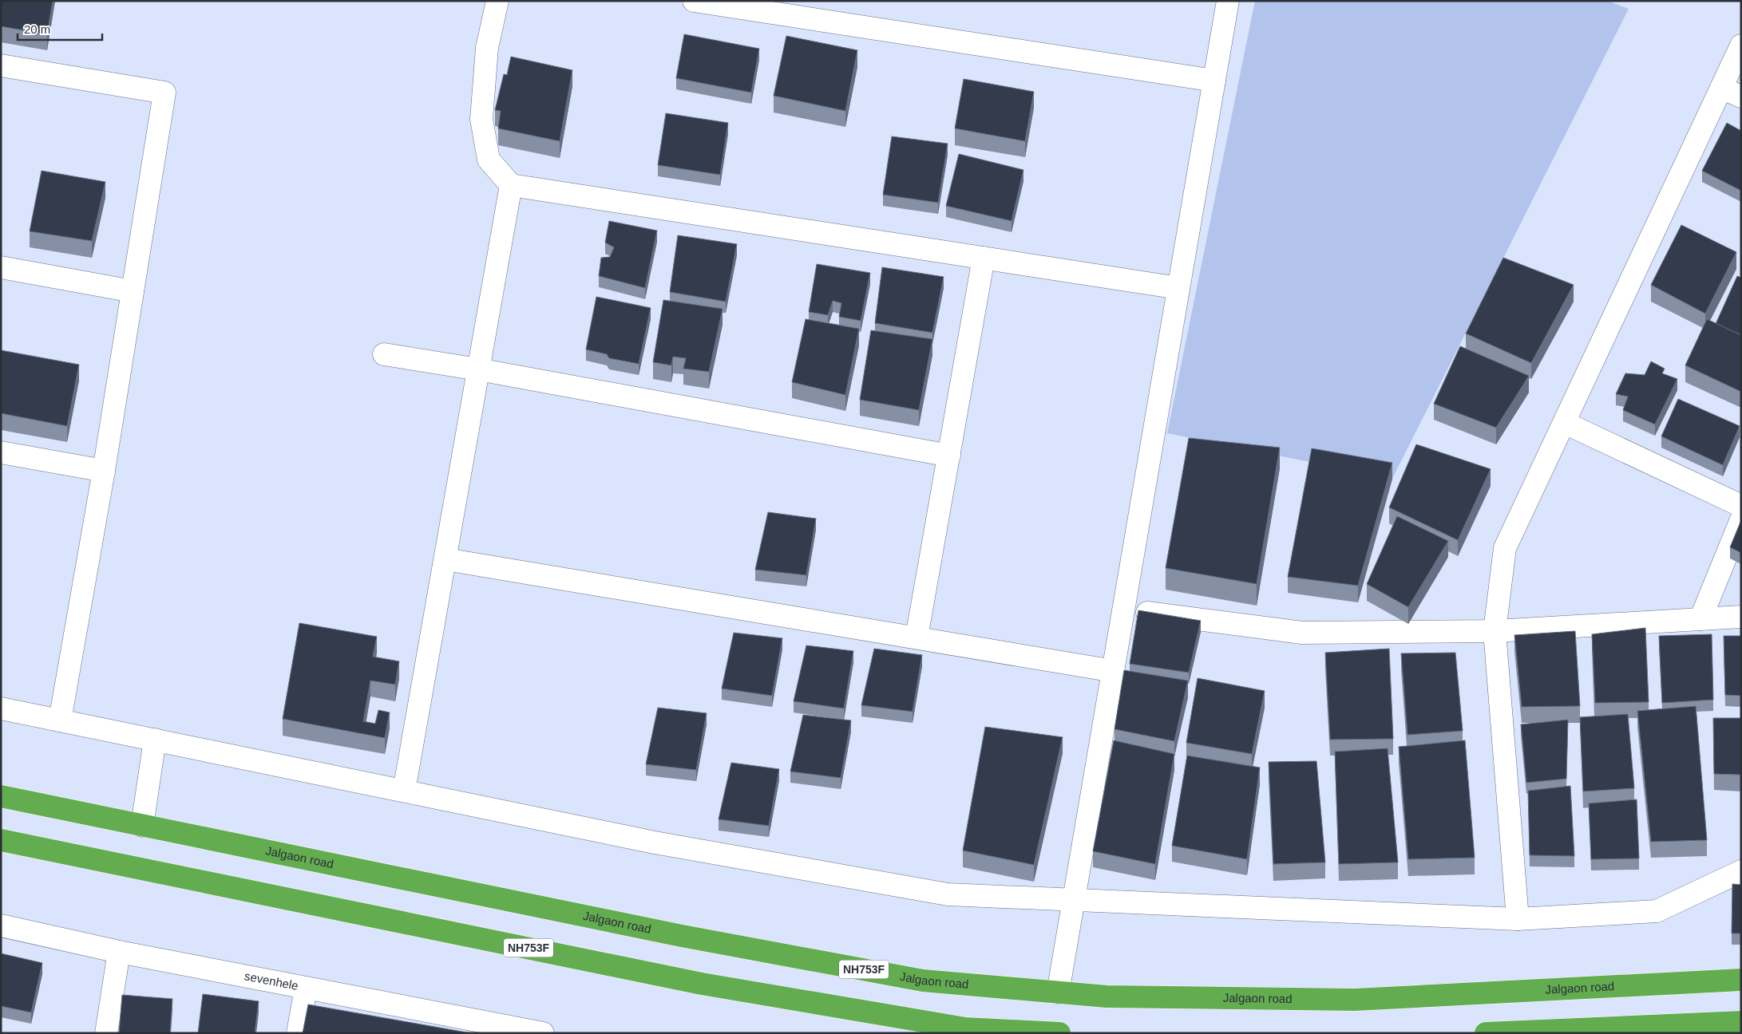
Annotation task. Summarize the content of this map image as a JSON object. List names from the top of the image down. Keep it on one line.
{"streets":{"highway":["Jalgaon road","NH753F"],"street":["sevenhele"]},"scale_bar":"20 m"}
